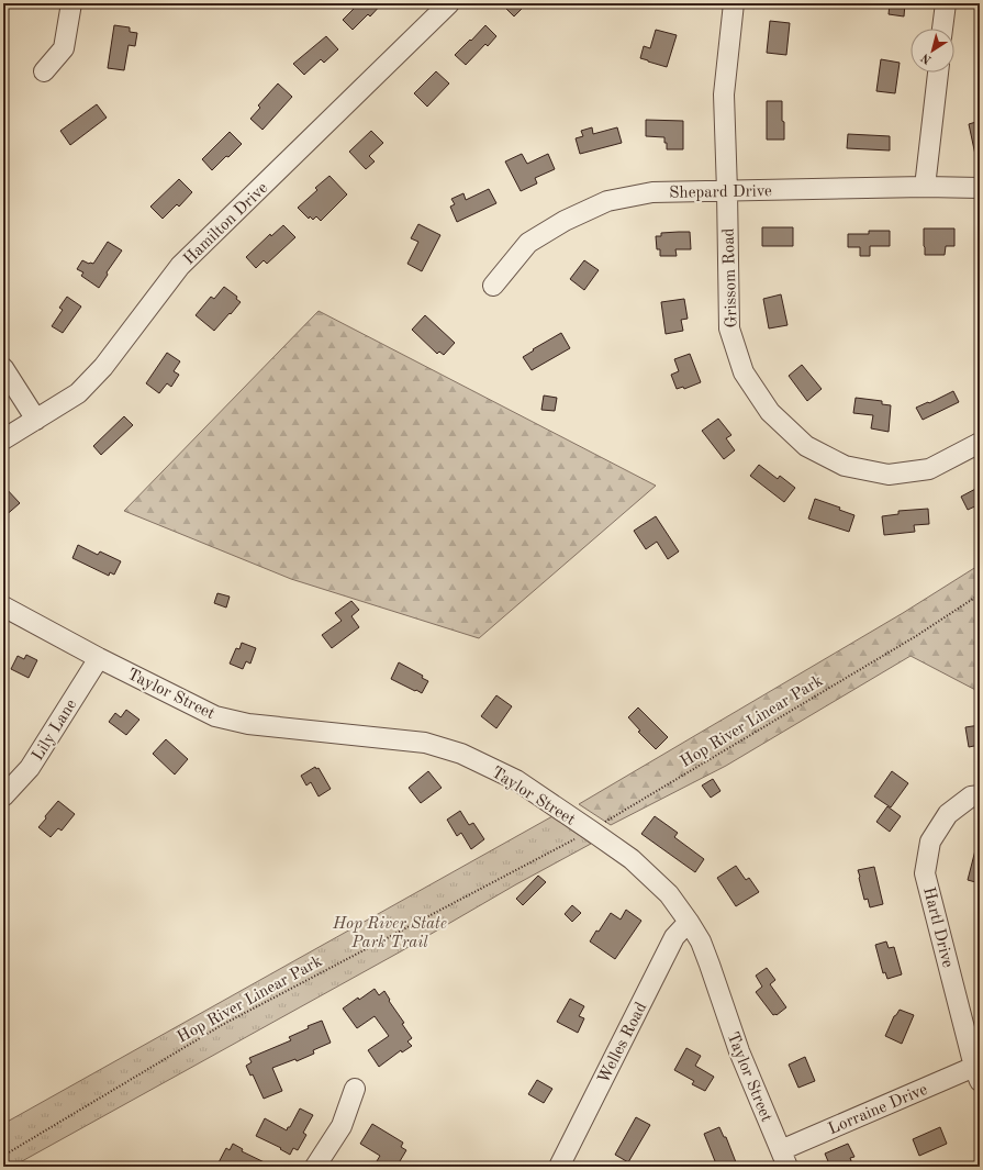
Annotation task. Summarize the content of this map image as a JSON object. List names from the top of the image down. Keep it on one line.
{"streets":{"street":["Shepard Drive","Hamilton Drive","Grissom Road","Taylor Street","Lily Lane","Hartl Drive","Welles Road","Lorraine Drive"],"path":["Hop River Linear Park"]},"crossings":[["Shepard Drive","Grissom Road"],["Taylor Street","Lily Lane"],["Taylor Street","Welles Road"],["Taylor Street","Lorraine Drive"],["Hartl Drive","Lorraine Drive"]],"parks":["Hop River State Park Trail"],"north":"bottom left"}
